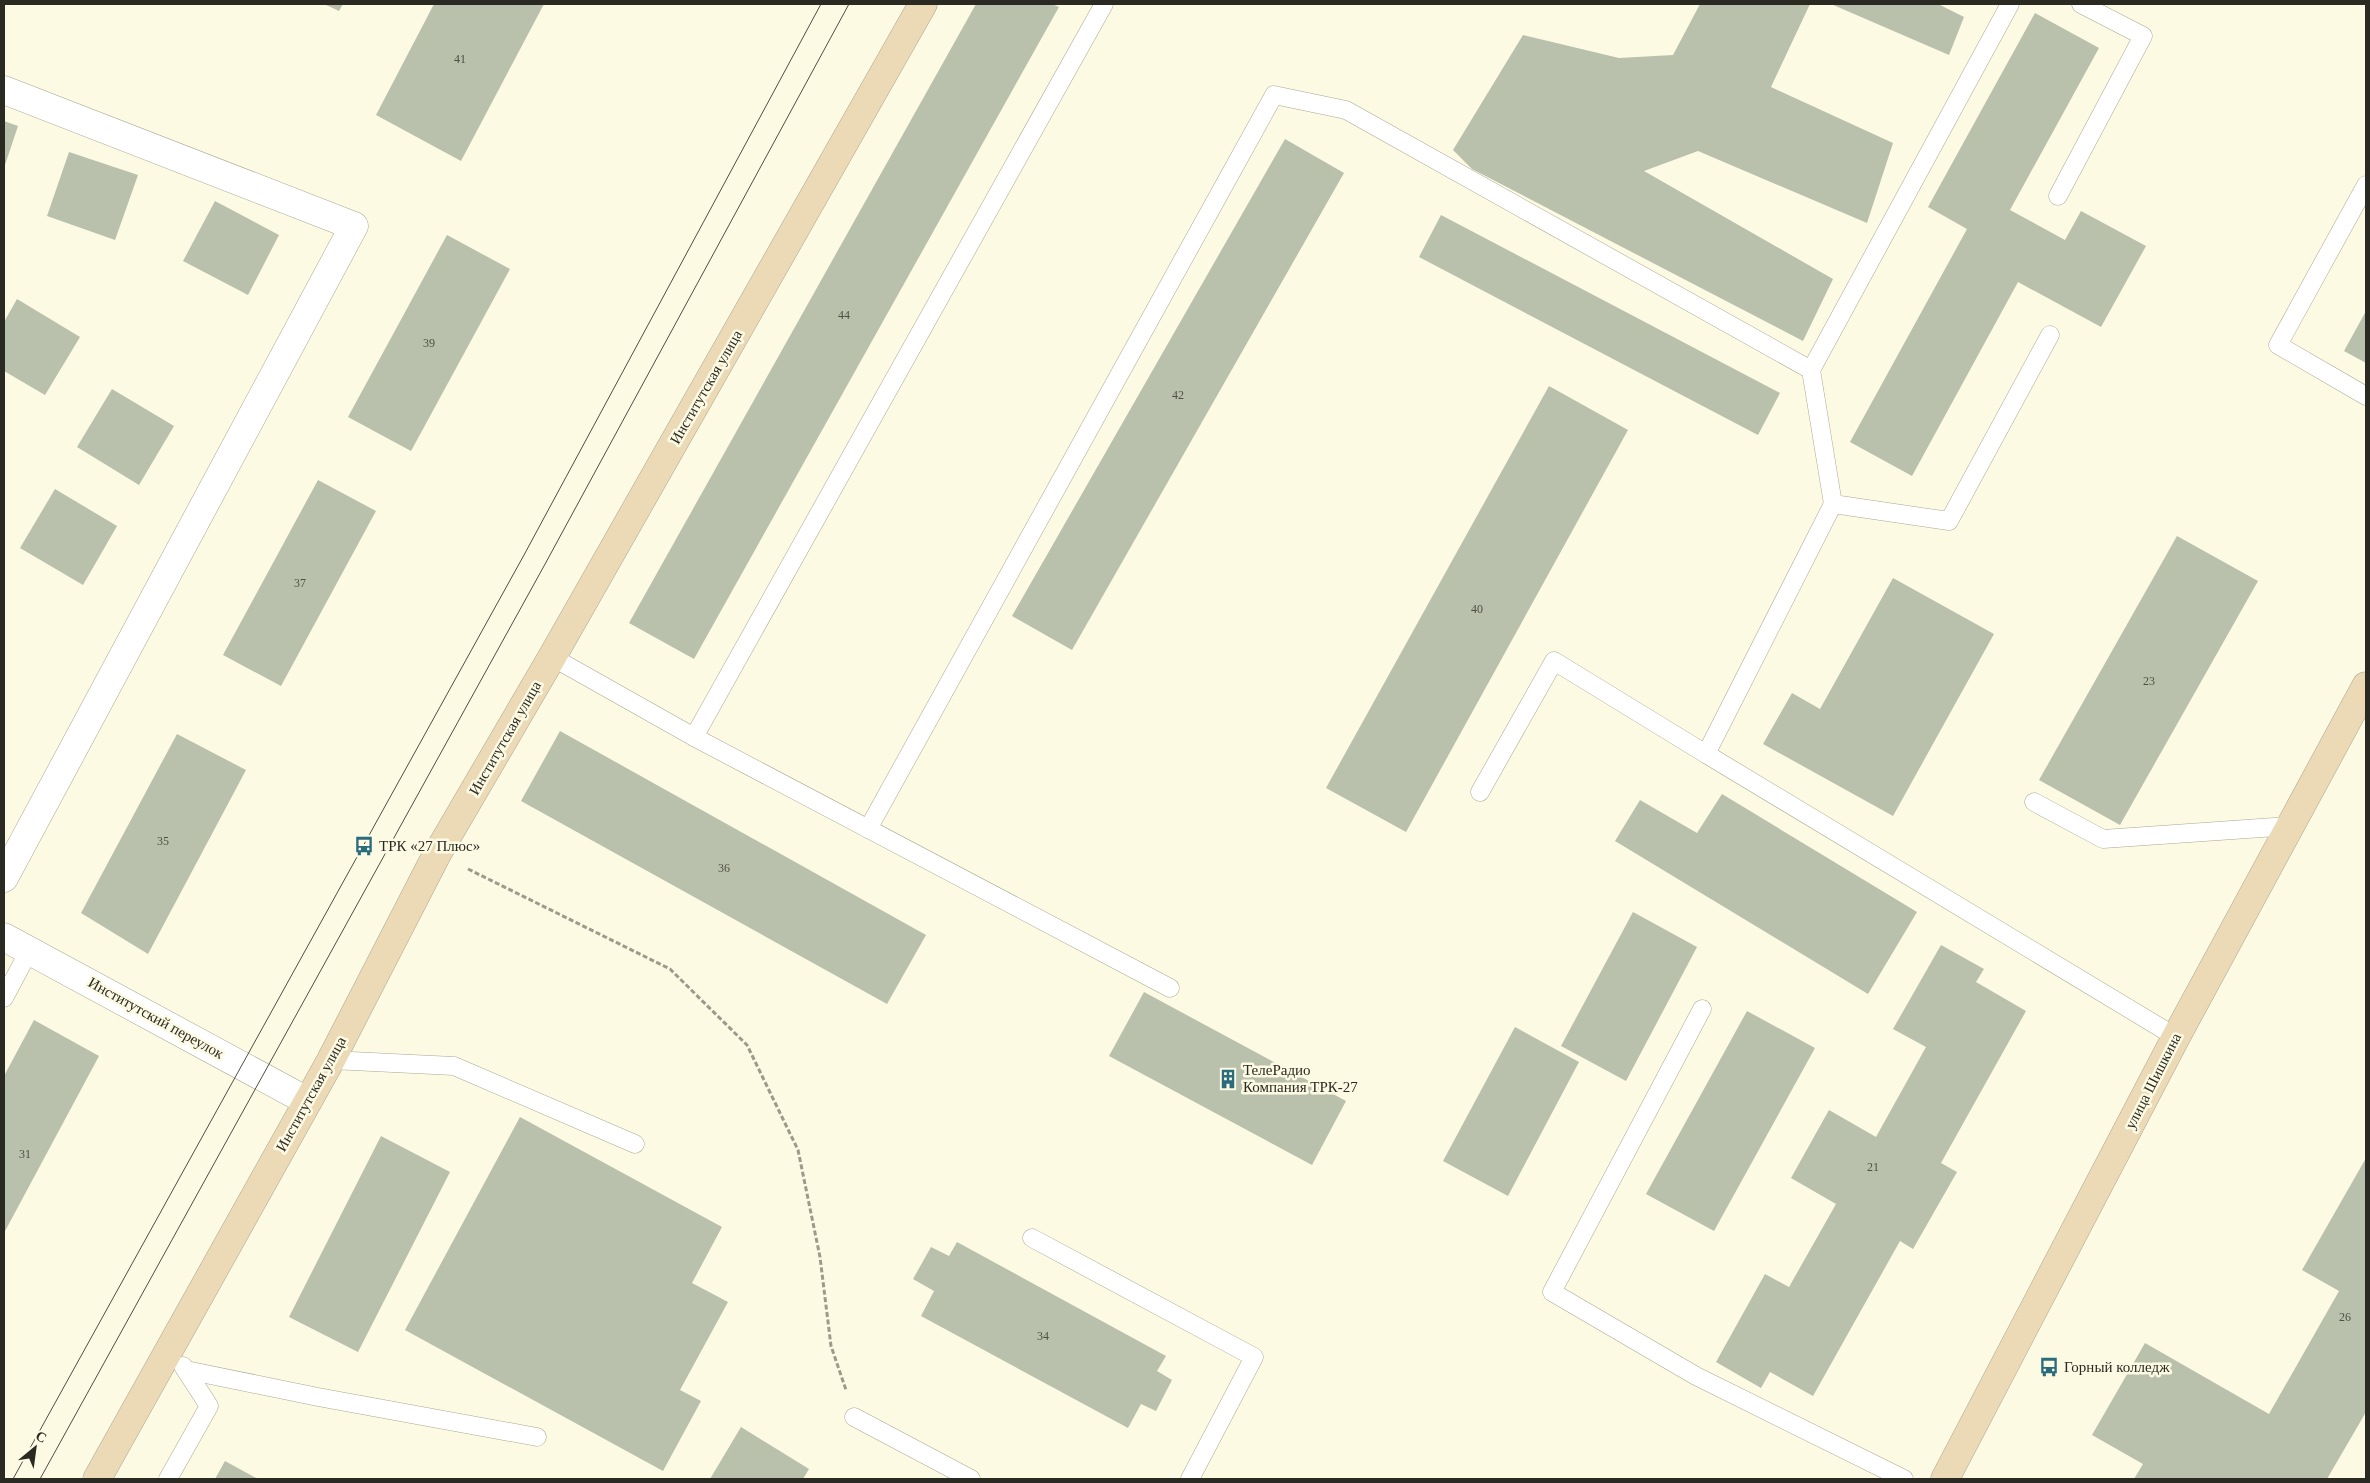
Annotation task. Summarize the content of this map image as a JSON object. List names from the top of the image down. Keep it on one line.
{"streets":{"main road":["Институтская улица","улица Шишкина"],"street":["Институтский переулок"]},"crossings":[["Институтская улица","Институтский переулок"]],"places":{"bus stop":["ТРК «27 Плюс»","Горный колледж"],"building":["ТелеРадио Компания ТРК-27"]},"house_numbers":["41","44","39","42","37","40","23","35","36","31","21","26","34"],"north":"top right"}
